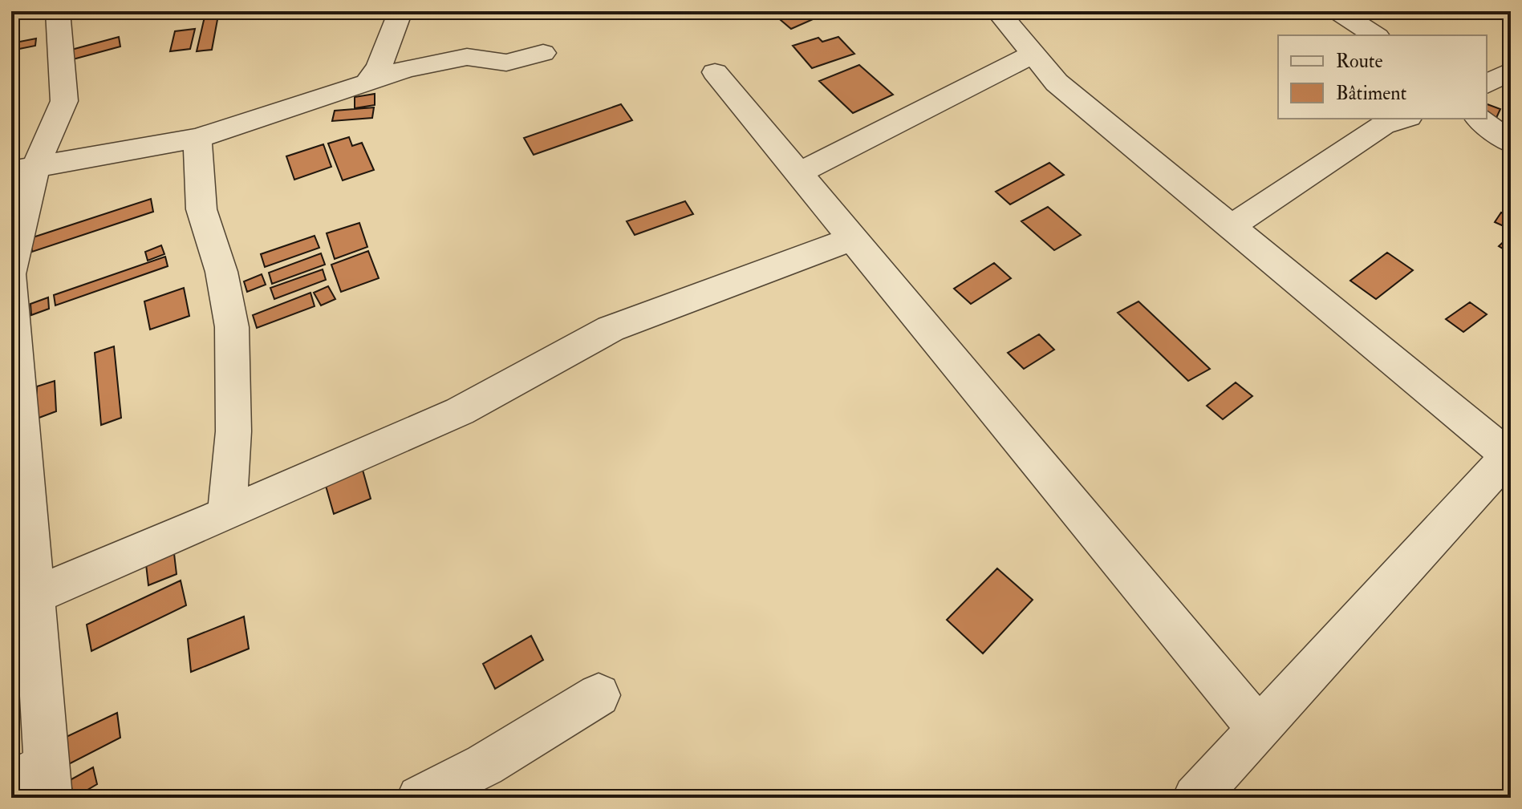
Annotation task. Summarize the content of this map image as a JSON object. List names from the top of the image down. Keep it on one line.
{"legend":["Route","Bâtiment"]}
